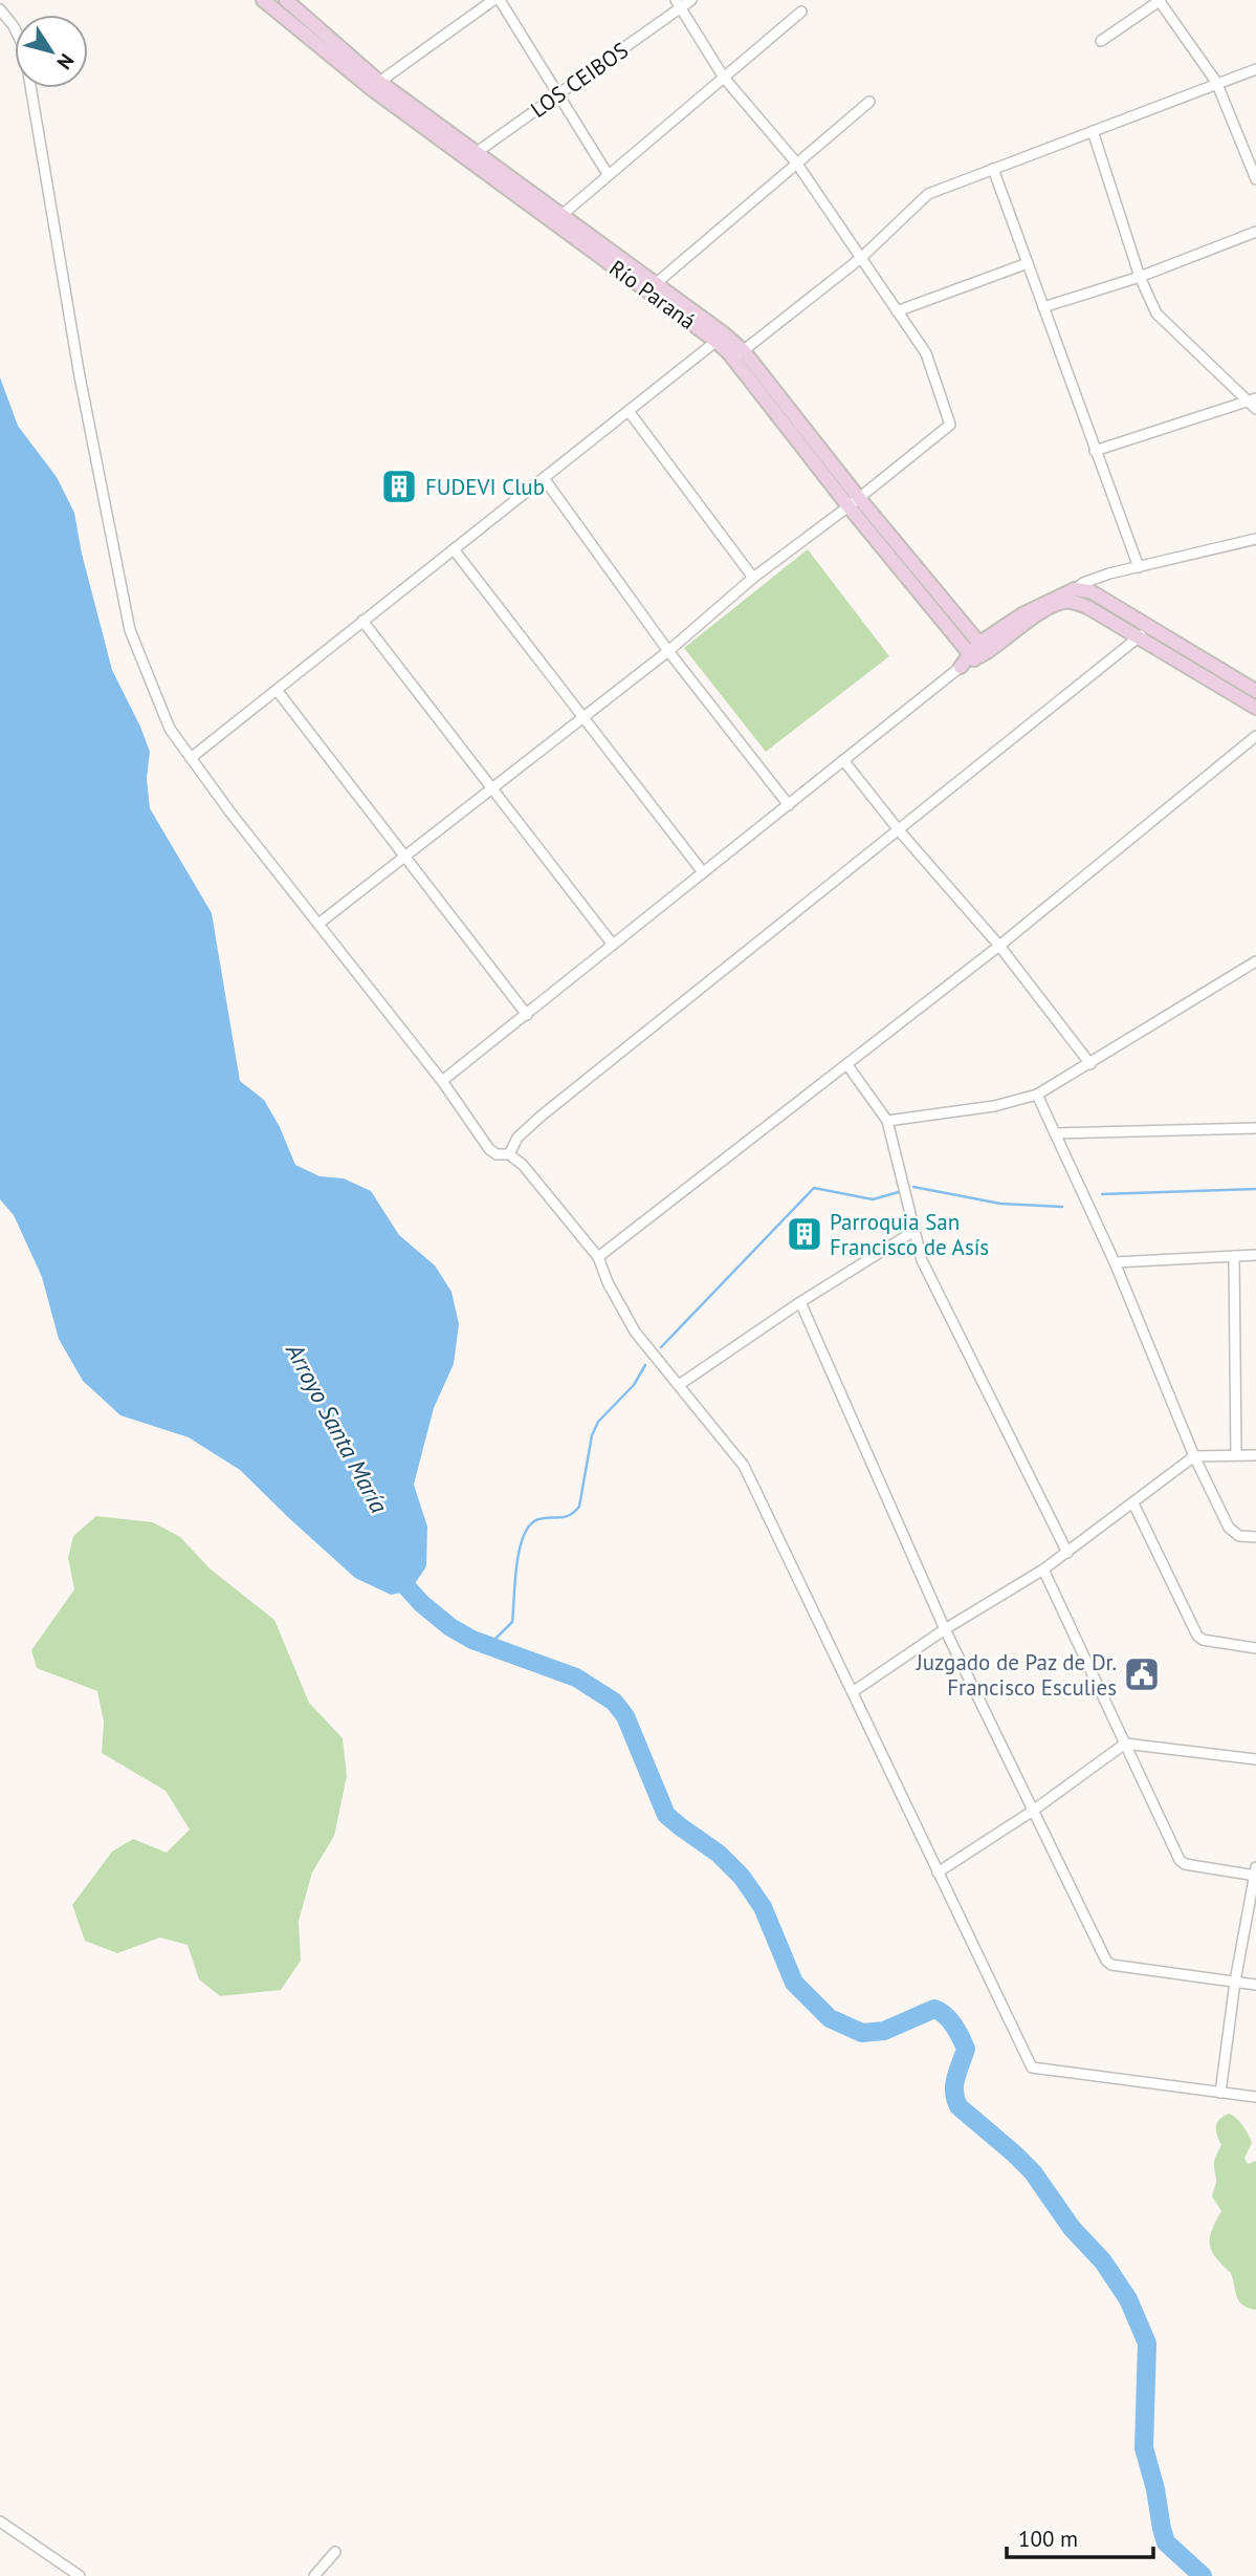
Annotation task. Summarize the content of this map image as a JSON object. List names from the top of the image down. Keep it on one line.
{"streets":{"street":["LOS CEIBOS","Río Paraná"]},"crossings":[["LOS CEIBOS","Río Paraná"]],"water":["Arroyo Santa María"],"places":{"building":["FUDEVI Club","Parroquia San Francisco de Asís"],"public building":["Juzgado de Paz de Dr. Francisco Esculies"]},"scale_bar":"100 m","north":"bottom right"}
